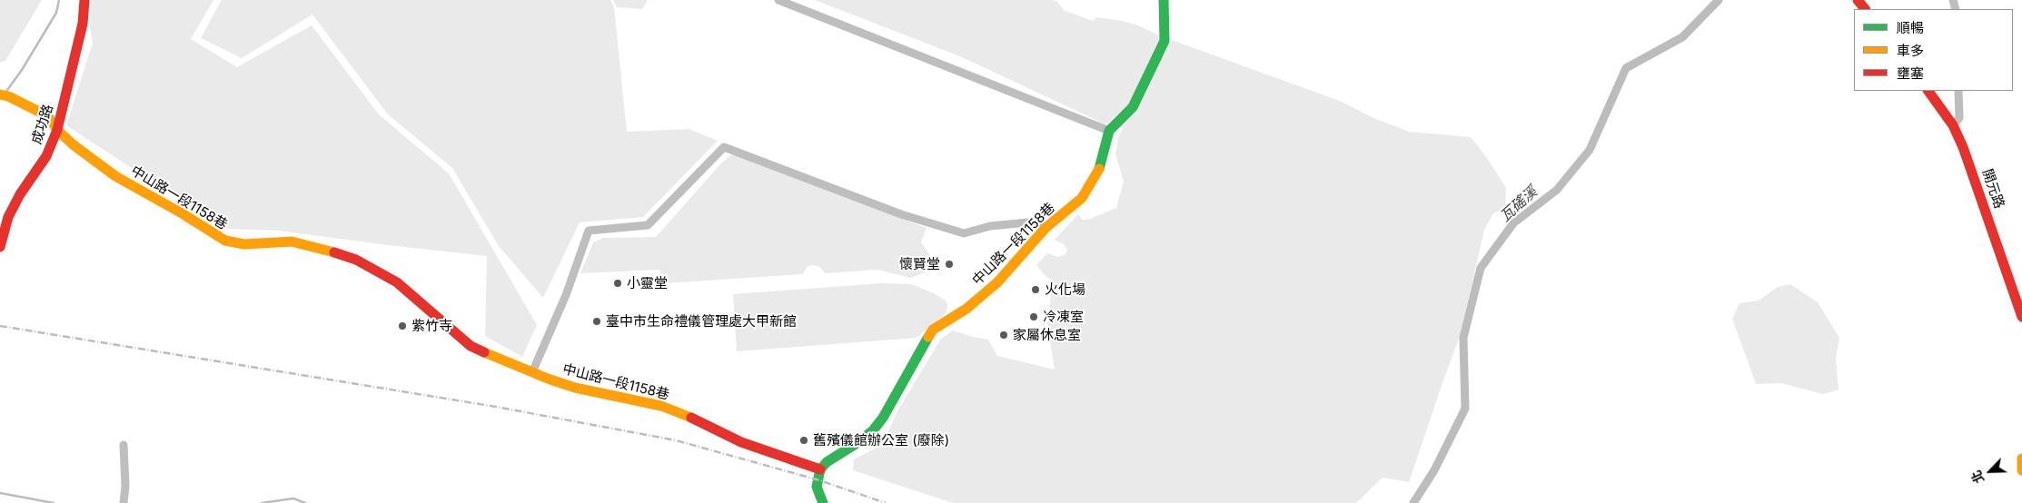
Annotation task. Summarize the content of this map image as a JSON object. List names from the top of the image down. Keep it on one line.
{"streets":{"street":["成功路","開元路","中山路一段1158巷"]},"crossings":[["成功路","中山路一段1158巷"]],"water":["瓦磘溪"],"places":["懷賢堂","小靈堂","火化場","冷凍室","臺中市生命禮儀管理處大甲新館","紫竹寺","家屬休息室","舊殯儀館辦公室 (廢除)"],"legend":["順暢","車多","壅塞"],"north":"bottom left"}
